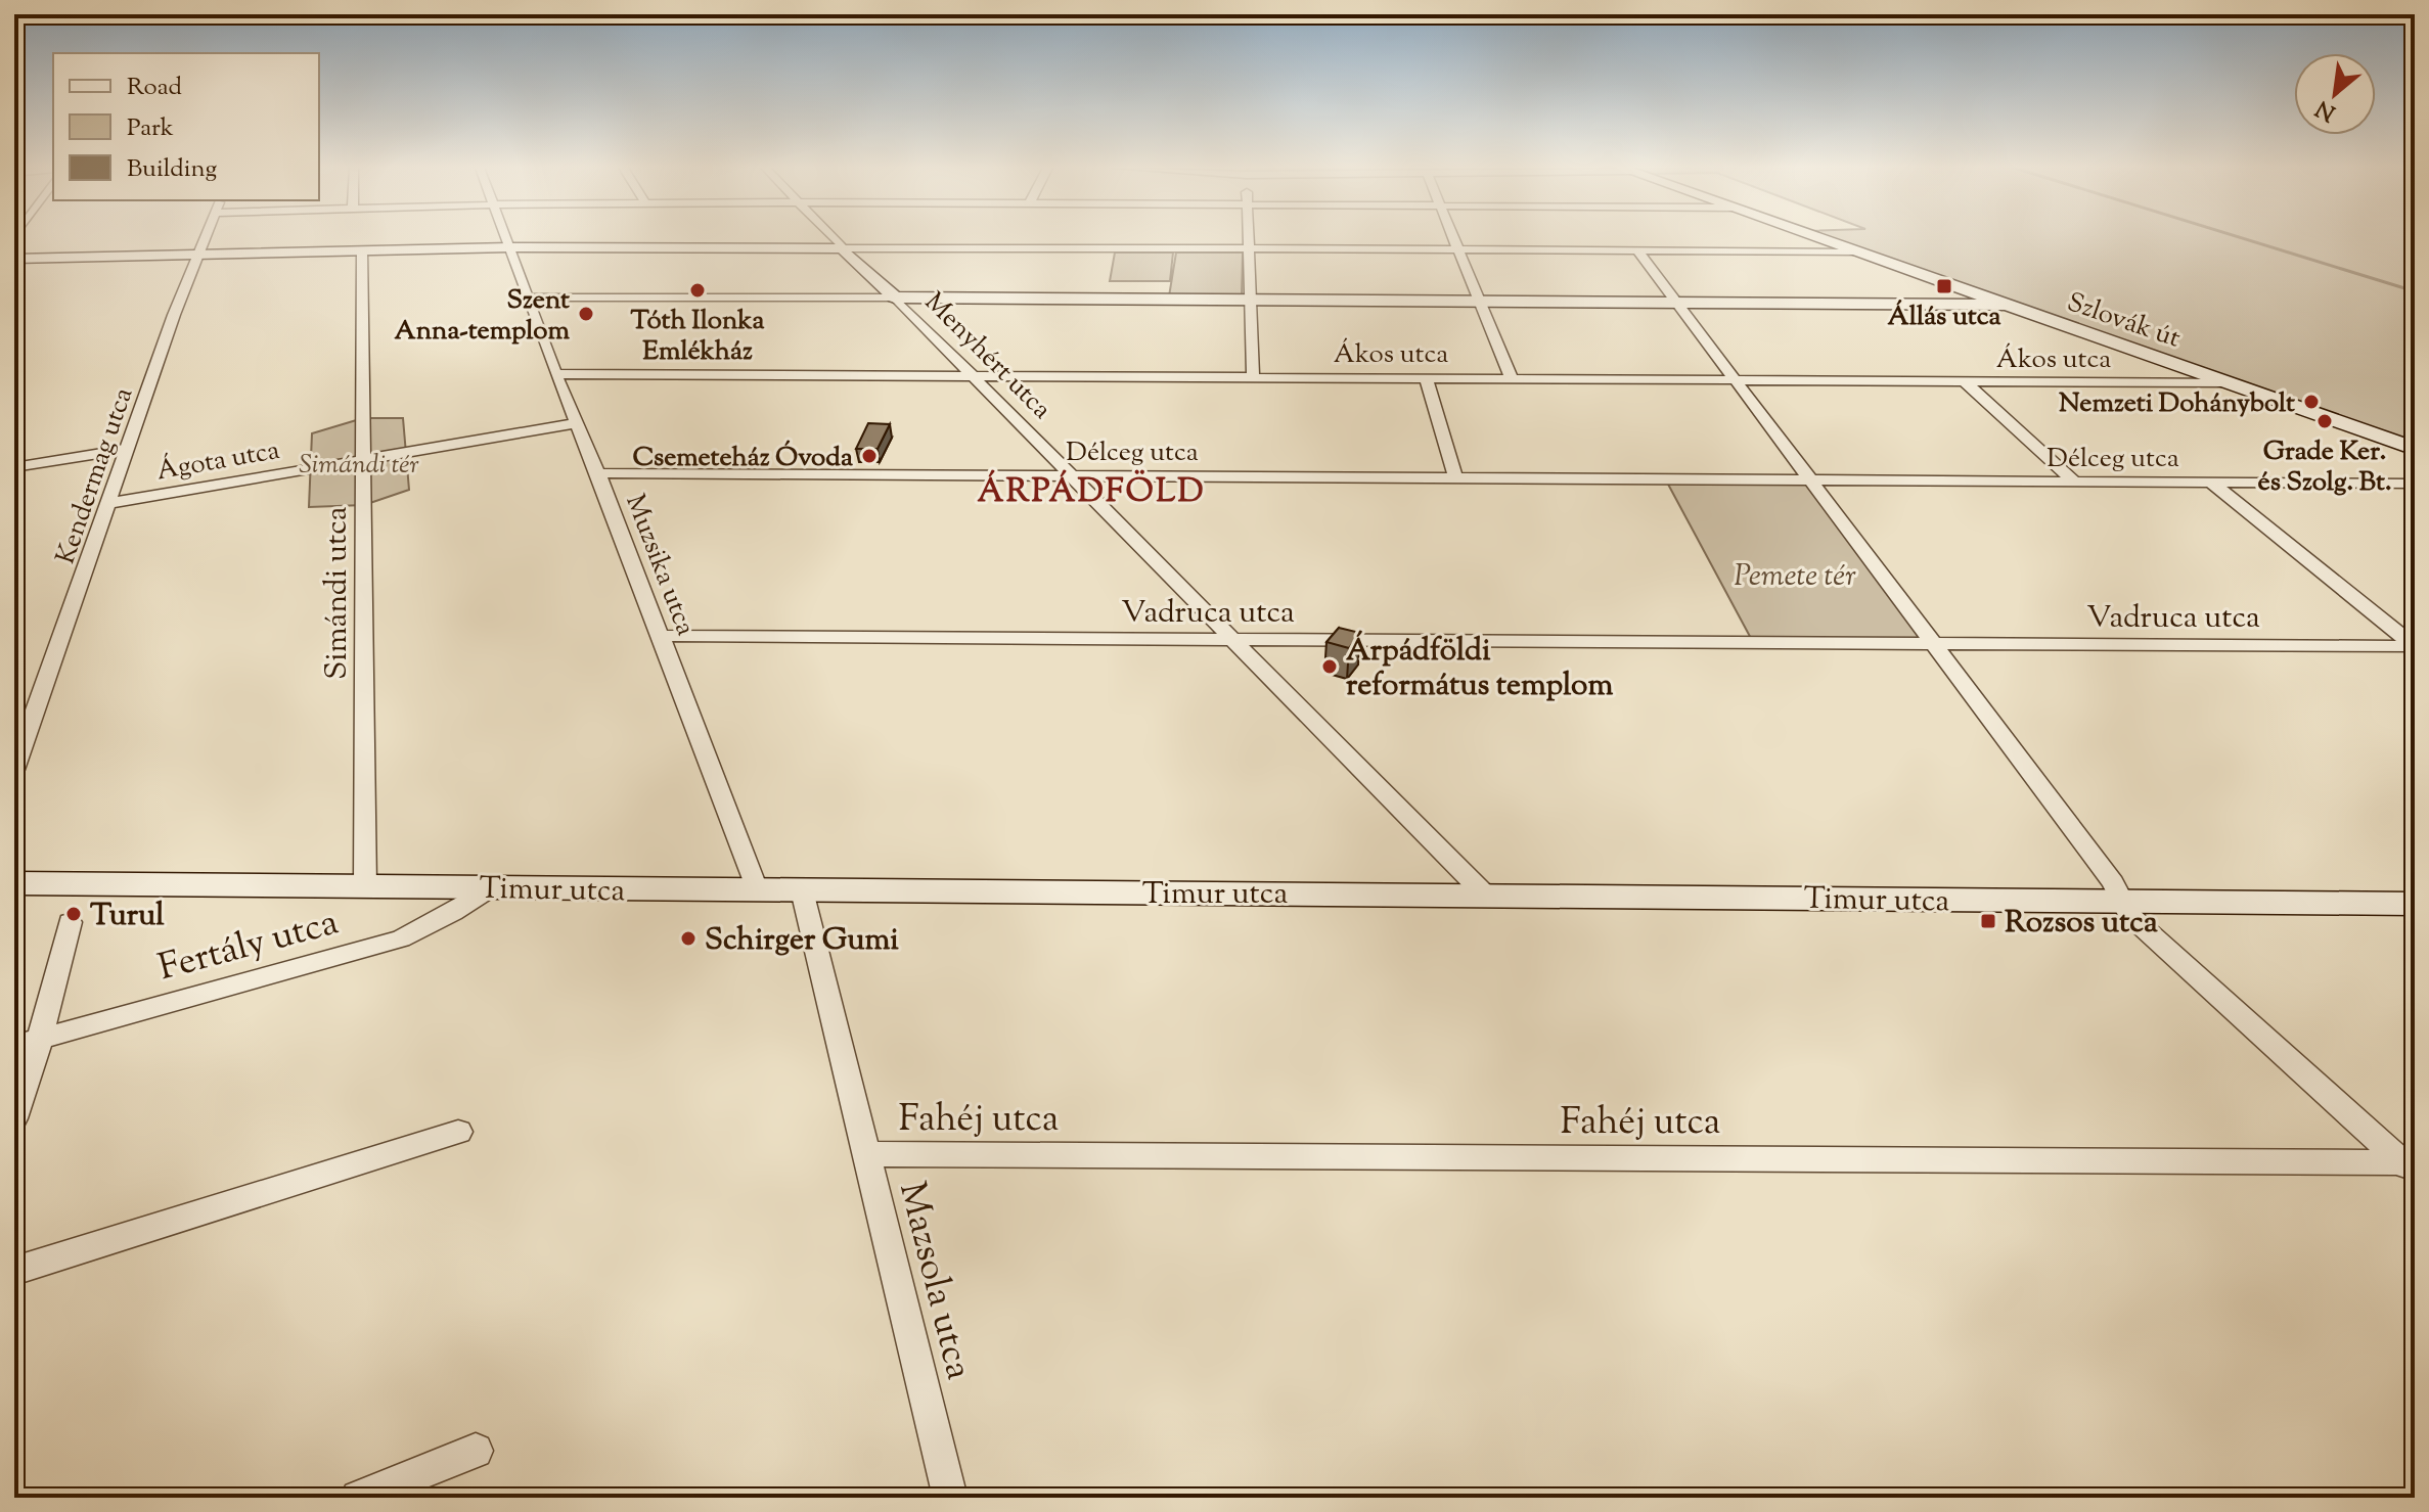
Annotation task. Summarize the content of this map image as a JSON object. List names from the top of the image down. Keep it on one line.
{"streets":{"street":["Szlovák út","Ákos utca","Menyhért utca","Délceg utca","Ágota utca","Kendermag utca","Muzsika utca","Simándi utca","Vadruca utca","Timur utca","Fertály utca","Fahéj utca","Mazsola utca"]},"crossings":[["Szlovák út","Ákos utca"],["Ákos utca","Menyhért utca"],["Ákos utca","Muzsika utca"],["Menyhért utca","Délceg utca"],["Menyhért utca","Vadruca utca"],["Menyhért utca","Timur utca"],["Délceg utca","Muzsika utca"],["Ágota utca","Kendermag utca"],["Ágota utca","Muzsika utca"],["Ágota utca","Simándi utca"],["Muzsika utca","Vadruca utca"],["Muzsika utca","Timur utca"],["Simándi utca","Timur utca"],["Timur utca","Fertály utca"],["Timur utca","Mazsola utca"],["Fahéj utca","Mazsola utca"]],"districts":["ÁRPÁDFÖLD"],"parks":["Simándi tér","Pemete tér"],"places":{"transit":["Állás utca","Rozsos utca"],"other":["Tóth Ilonka Emlékház","Szent Anna-templom","Nemzeti Dohánybolt","Grade Ker. és Szolg. Bt.","Csemeteház Óvoda","Árpádföldi református templom","Turul","Schirger Gumi"]},"legend":["Road","Park","Building"],"north":"bottom left"}
